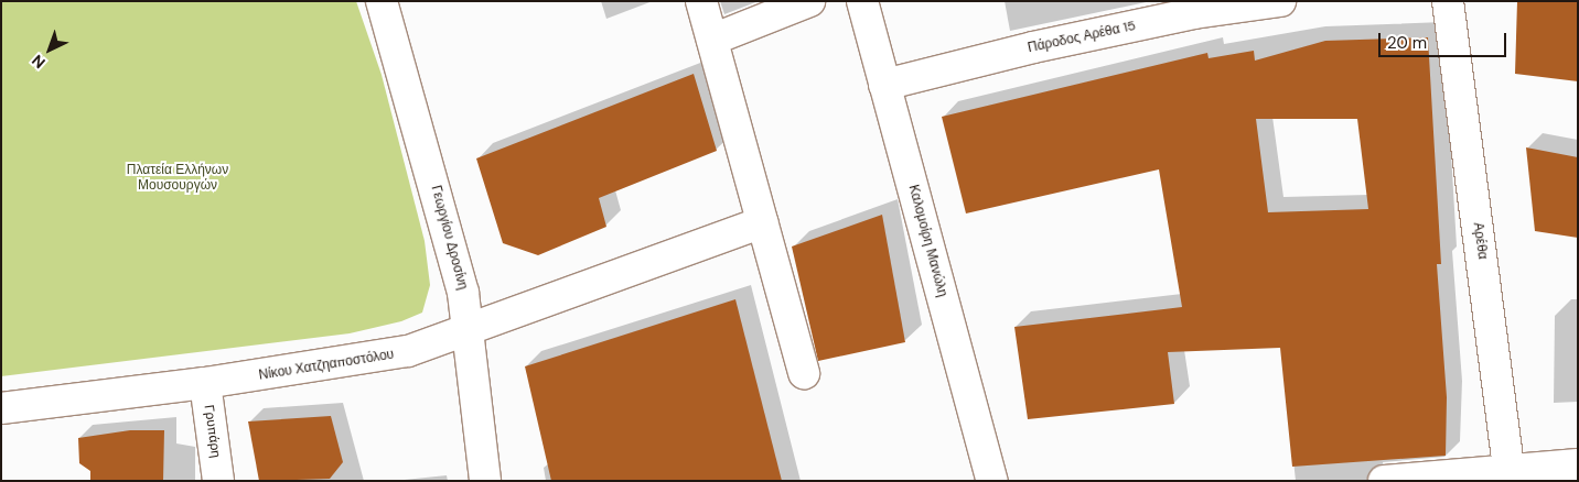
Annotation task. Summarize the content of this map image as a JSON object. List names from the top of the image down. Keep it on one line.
{"streets":{"street":["Πάροδος Αρέθα 15","Γεωργίου Δροσίνη","Καλομοίρη Μανώλη","Αρέθα","Νίκου Χατζηαποστόλου","Γρυπάρη"]},"crossings":[["Πάροδος Αρέθα 15","Καλομοίρη Μανώλη"],["Γεωργίου Δροσίνη","Νίκου Χατζηαποστόλου"],["Νίκου Χατζηαποστόλου","Γρυπάρη"]],"parks":["Πλατεία Ελλήνων Μουσουργών"],"scale_bar":"20 m","north":"bottom left"}
